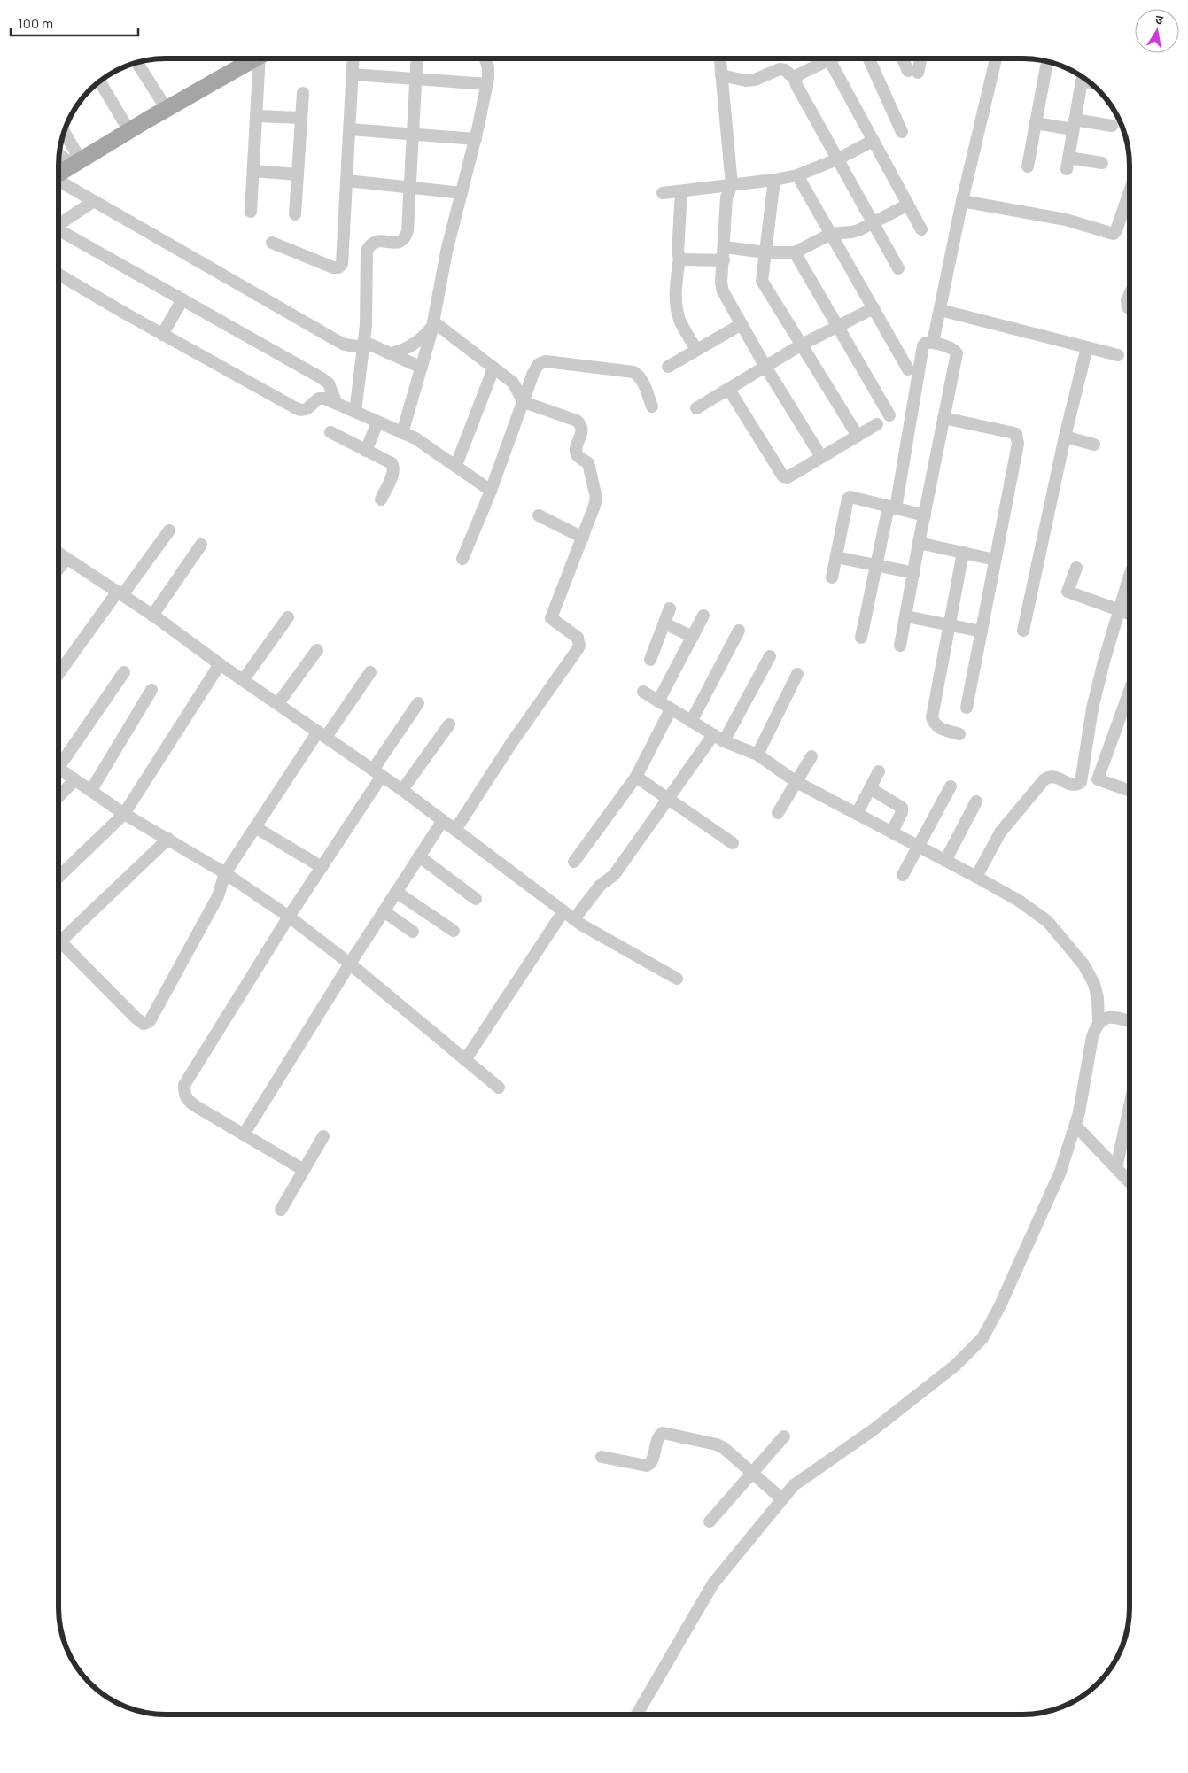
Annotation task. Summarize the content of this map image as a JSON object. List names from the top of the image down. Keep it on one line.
{"scale_bar":"100 m","north":"top"}
